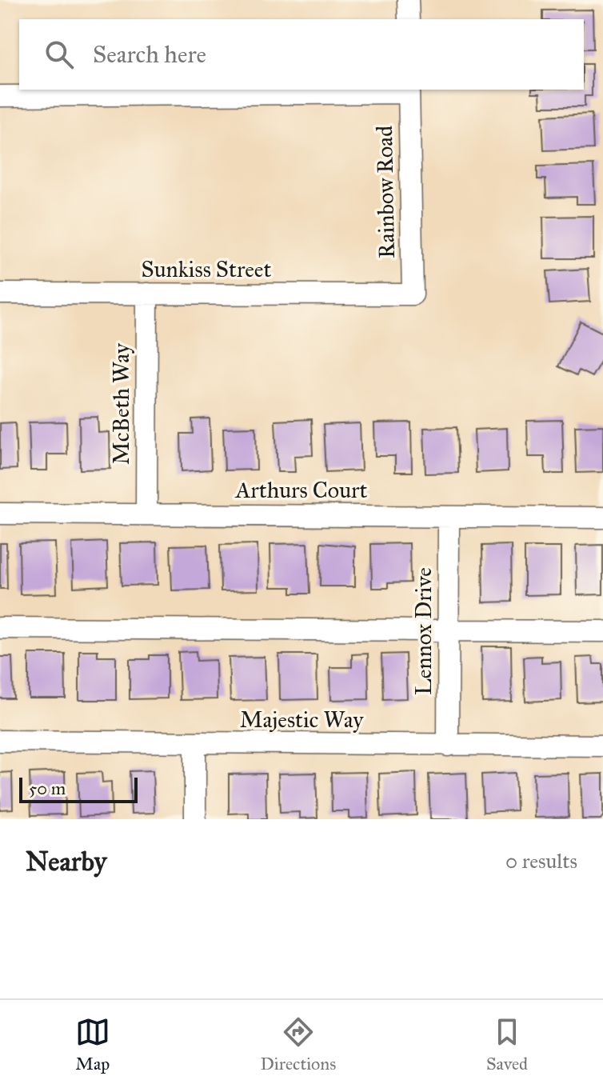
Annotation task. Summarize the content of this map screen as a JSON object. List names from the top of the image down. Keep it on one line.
{"streets":{"street":["Rainbow Road","Sunkiss Street","McBeth Way","Arthurs Court","Lennox Drive","Majestic Way"]},"crossings":[["Rainbow Road","Sunkiss Street"],["Sunkiss Street","McBeth Way"],["McBeth Way","Arthurs Court"],["Arthurs Court","Lennox Drive"],["Lennox Drive","Majestic Way"]],"scale_bar":"50 m","page":{"search":"Search here","scale":"50 m","heading":["Nearby","0 results"],"nav":["Map","Directions","Saved"]}}
